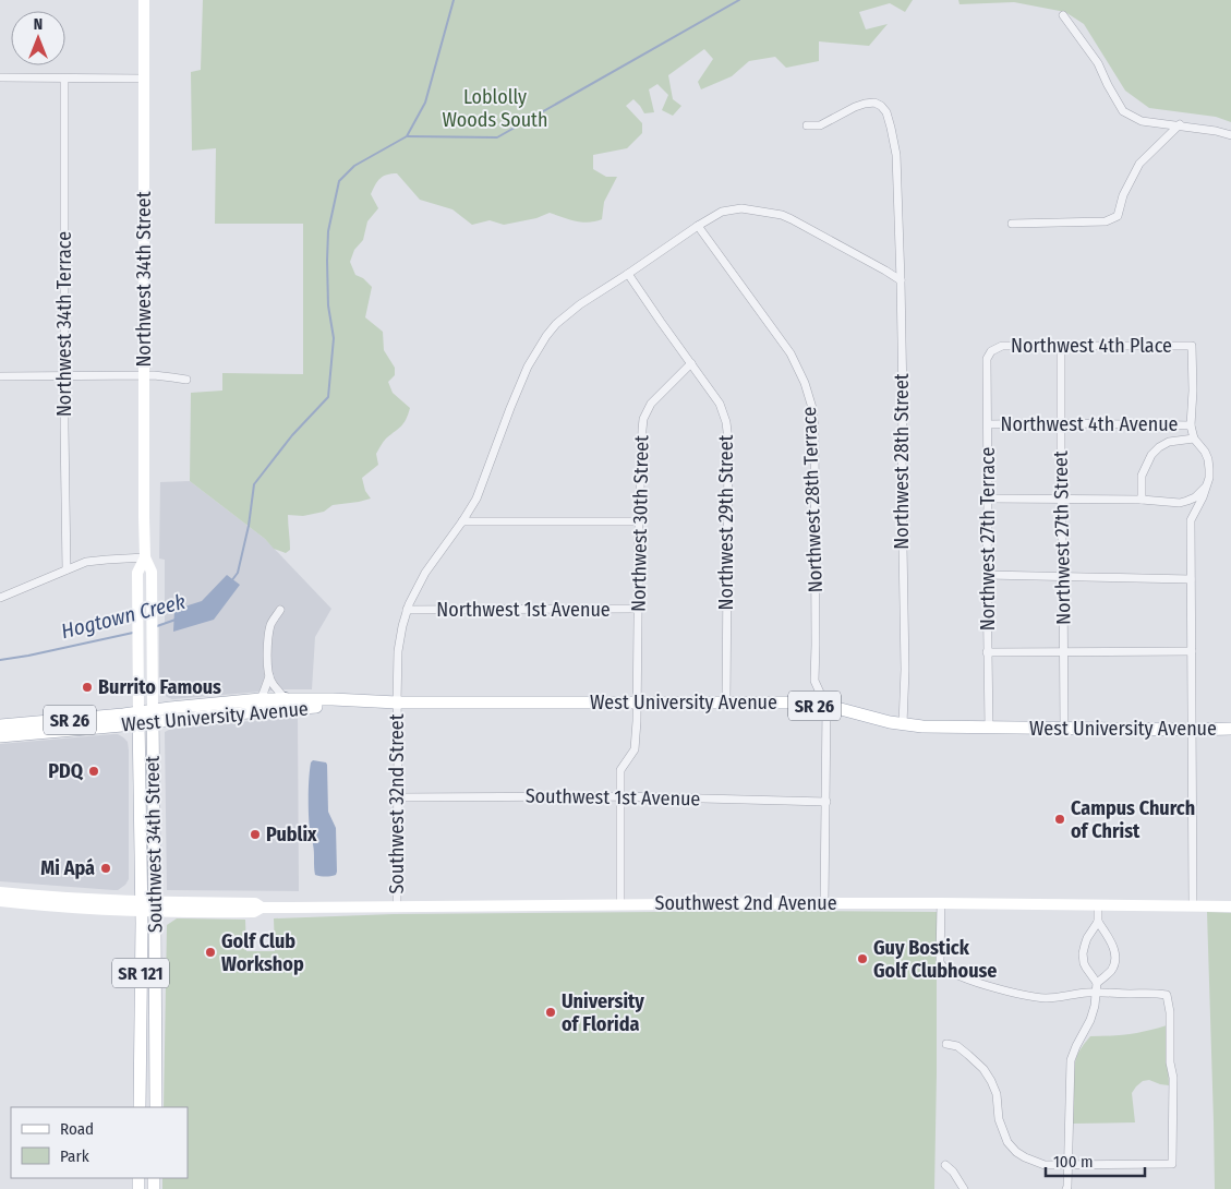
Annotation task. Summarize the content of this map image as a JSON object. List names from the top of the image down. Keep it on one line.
{"streets":{"main road":["Northwest 34th Street","West University Avenue","SR 26","Southwest 34th Street","Southwest 2nd Avenue","SR 121"],"street":["Northwest 34th Terrace","Northwest 4th Place","Northwest 4th Avenue","Northwest 28th Street","Northwest 28th Terrace","Northwest 29th Street","Northwest 30th Street","Northwest 27th Street","Northwest 27th Terrace","Northwest 1st Avenue","Southwest 1st Avenue","Southwest 32nd Street"]},"crossings":[["Northwest 34th Street","West University Avenue"],["Northwest 34th Street","Southwest 34th Street"],["Northwest 4th Place","Northwest 4th Avenue"],["Northwest 4th Place","Northwest 27th Street"],["Northwest 4th Place","Northwest 27th Terrace"],["Northwest 4th Avenue","Northwest 27th Street"],["Northwest 4th Avenue","Northwest 27th Terrace"],["Northwest 28th Street","West University Avenue"],["Northwest 28th Street","Southwest 32nd Street"],["Northwest 28th Terrace","West University Avenue"],["Northwest 28th Terrace","Southwest 32nd Street"],["Northwest 29th Street","Northwest 30th Street"],["Northwest 29th Street","West University Avenue"],["Northwest 29th Street","Southwest 32nd Street"],["Northwest 30th Street","Northwest 1st Avenue"],["Northwest 30th Street","West University Avenue"],["Northwest 30th Street","Southwest 1st Avenue"],["Northwest 30th Street","Southwest 2nd Avenue"],["Northwest 27th Street","West University Avenue"],["Northwest 27th Terrace","West University Avenue"],["Northwest 1st Avenue","Southwest 32nd Street"],["West University Avenue","Southwest 32nd Street"],["West University Avenue","Southwest 34th Street"],["Southwest 1st Avenue","Southwest 32nd Street"],["Southwest 32nd Street","Southwest 2nd Avenue"],["Southwest 34th Street","Southwest 2nd Avenue"]],"water":["Hogtown Creek"],"parks":["Loblolly Woods South"],"places":["Burrito Famous","PDQ","Campus Church of Christ","Publix","Mi Apá","Golf Club Workshop","Guy Bostick Golf Clubhouse","University of Florida"],"legend":["Road","Park"],"scale_bar":"100 m","north":"top"}
